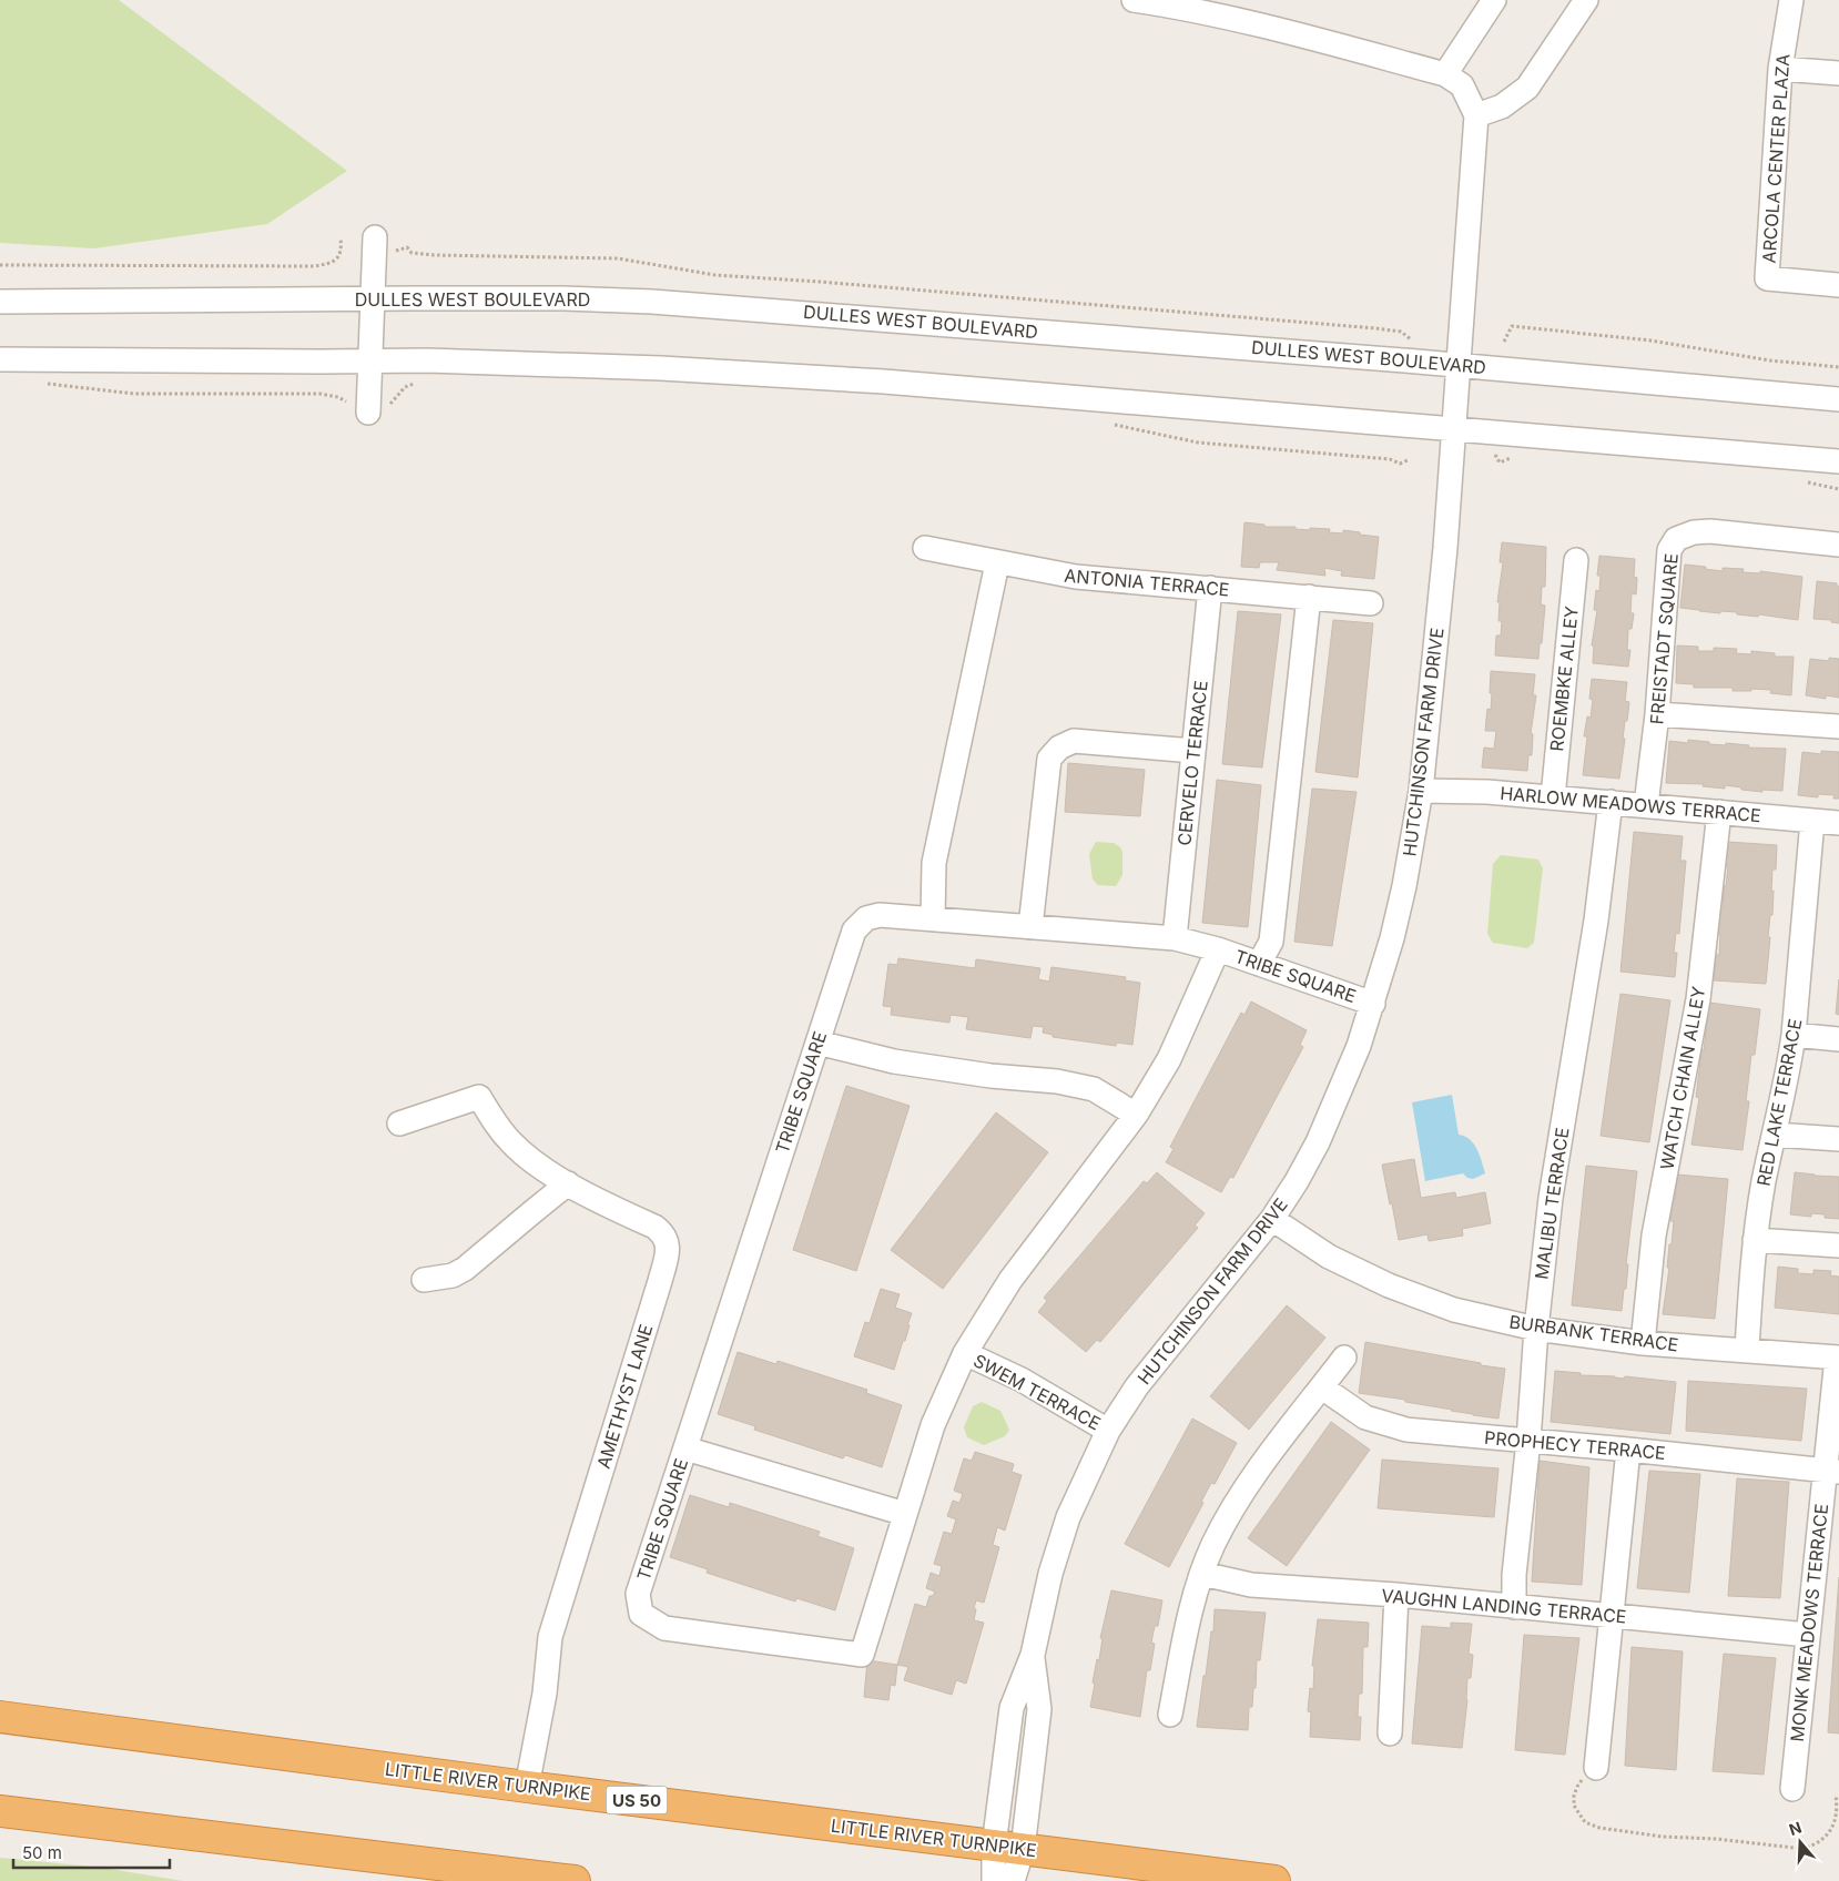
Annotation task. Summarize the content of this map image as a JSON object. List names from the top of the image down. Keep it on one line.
{"streets":{"highway":["LITTLE RIVER TURNPIKE","US 50"],"street":["ARCOLA CENTER PLAZA","DULLES WEST BOULEVARD","ANTONIA TERRACE","FREISTADT SQUARE","ROEMBKE ALLEY","HUTCHINSON FARM DRIVE","CERVELO TERRACE","HARLOW MEADOWS TERRACE","TRIBE SQUARE","WATCH CHAIN ALLEY","RED LAKE TERRACE","MALIBU TERRACE","BURBANK TERRACE","SWEM TERRACE","AMETHYST LANE","PROPHECY TERRACE","VAUGHN LANDING TERRACE","MONK MEADOWS TERRACE"]},"crossings":[["DULLES WEST BOULEVARD","HUTCHINSON FARM DRIVE"],["ANTONIA TERRACE","CERVELO TERRACE"],["FREISTADT SQUARE","HARLOW MEADOWS TERRACE"],["ROEMBKE ALLEY","HARLOW MEADOWS TERRACE"],["HUTCHINSON FARM DRIVE","HARLOW MEADOWS TERRACE"],["HUTCHINSON FARM DRIVE","TRIBE SQUARE"],["HUTCHINSON FARM DRIVE","BURBANK TERRACE"],["HUTCHINSON FARM DRIVE","SWEM TERRACE"],["HUTCHINSON FARM DRIVE","LITTLE RIVER TURNPIKE"],["CERVELO TERRACE","TRIBE SQUARE"],["HARLOW MEADOWS TERRACE","WATCH CHAIN ALLEY"],["HARLOW MEADOWS TERRACE","RED LAKE TERRACE"],["HARLOW MEADOWS TERRACE","MALIBU TERRACE"],["TRIBE SQUARE","SWEM TERRACE"],["WATCH CHAIN ALLEY","BURBANK TERRACE"],["RED LAKE TERRACE","BURBANK TERRACE"],["MALIBU TERRACE","BURBANK TERRACE"],["MALIBU TERRACE","PROPHECY TERRACE"],["MALIBU TERRACE","VAUGHN LANDING TERRACE"],["BURBANK TERRACE","MONK MEADOWS TERRACE"],["AMETHYST LANE","LITTLE RIVER TURNPIKE"],["PROPHECY TERRACE","MONK MEADOWS TERRACE"],["VAUGHN LANDING TERRACE","MONK MEADOWS TERRACE"]],"scale_bar":"50 m","north":"top"}
